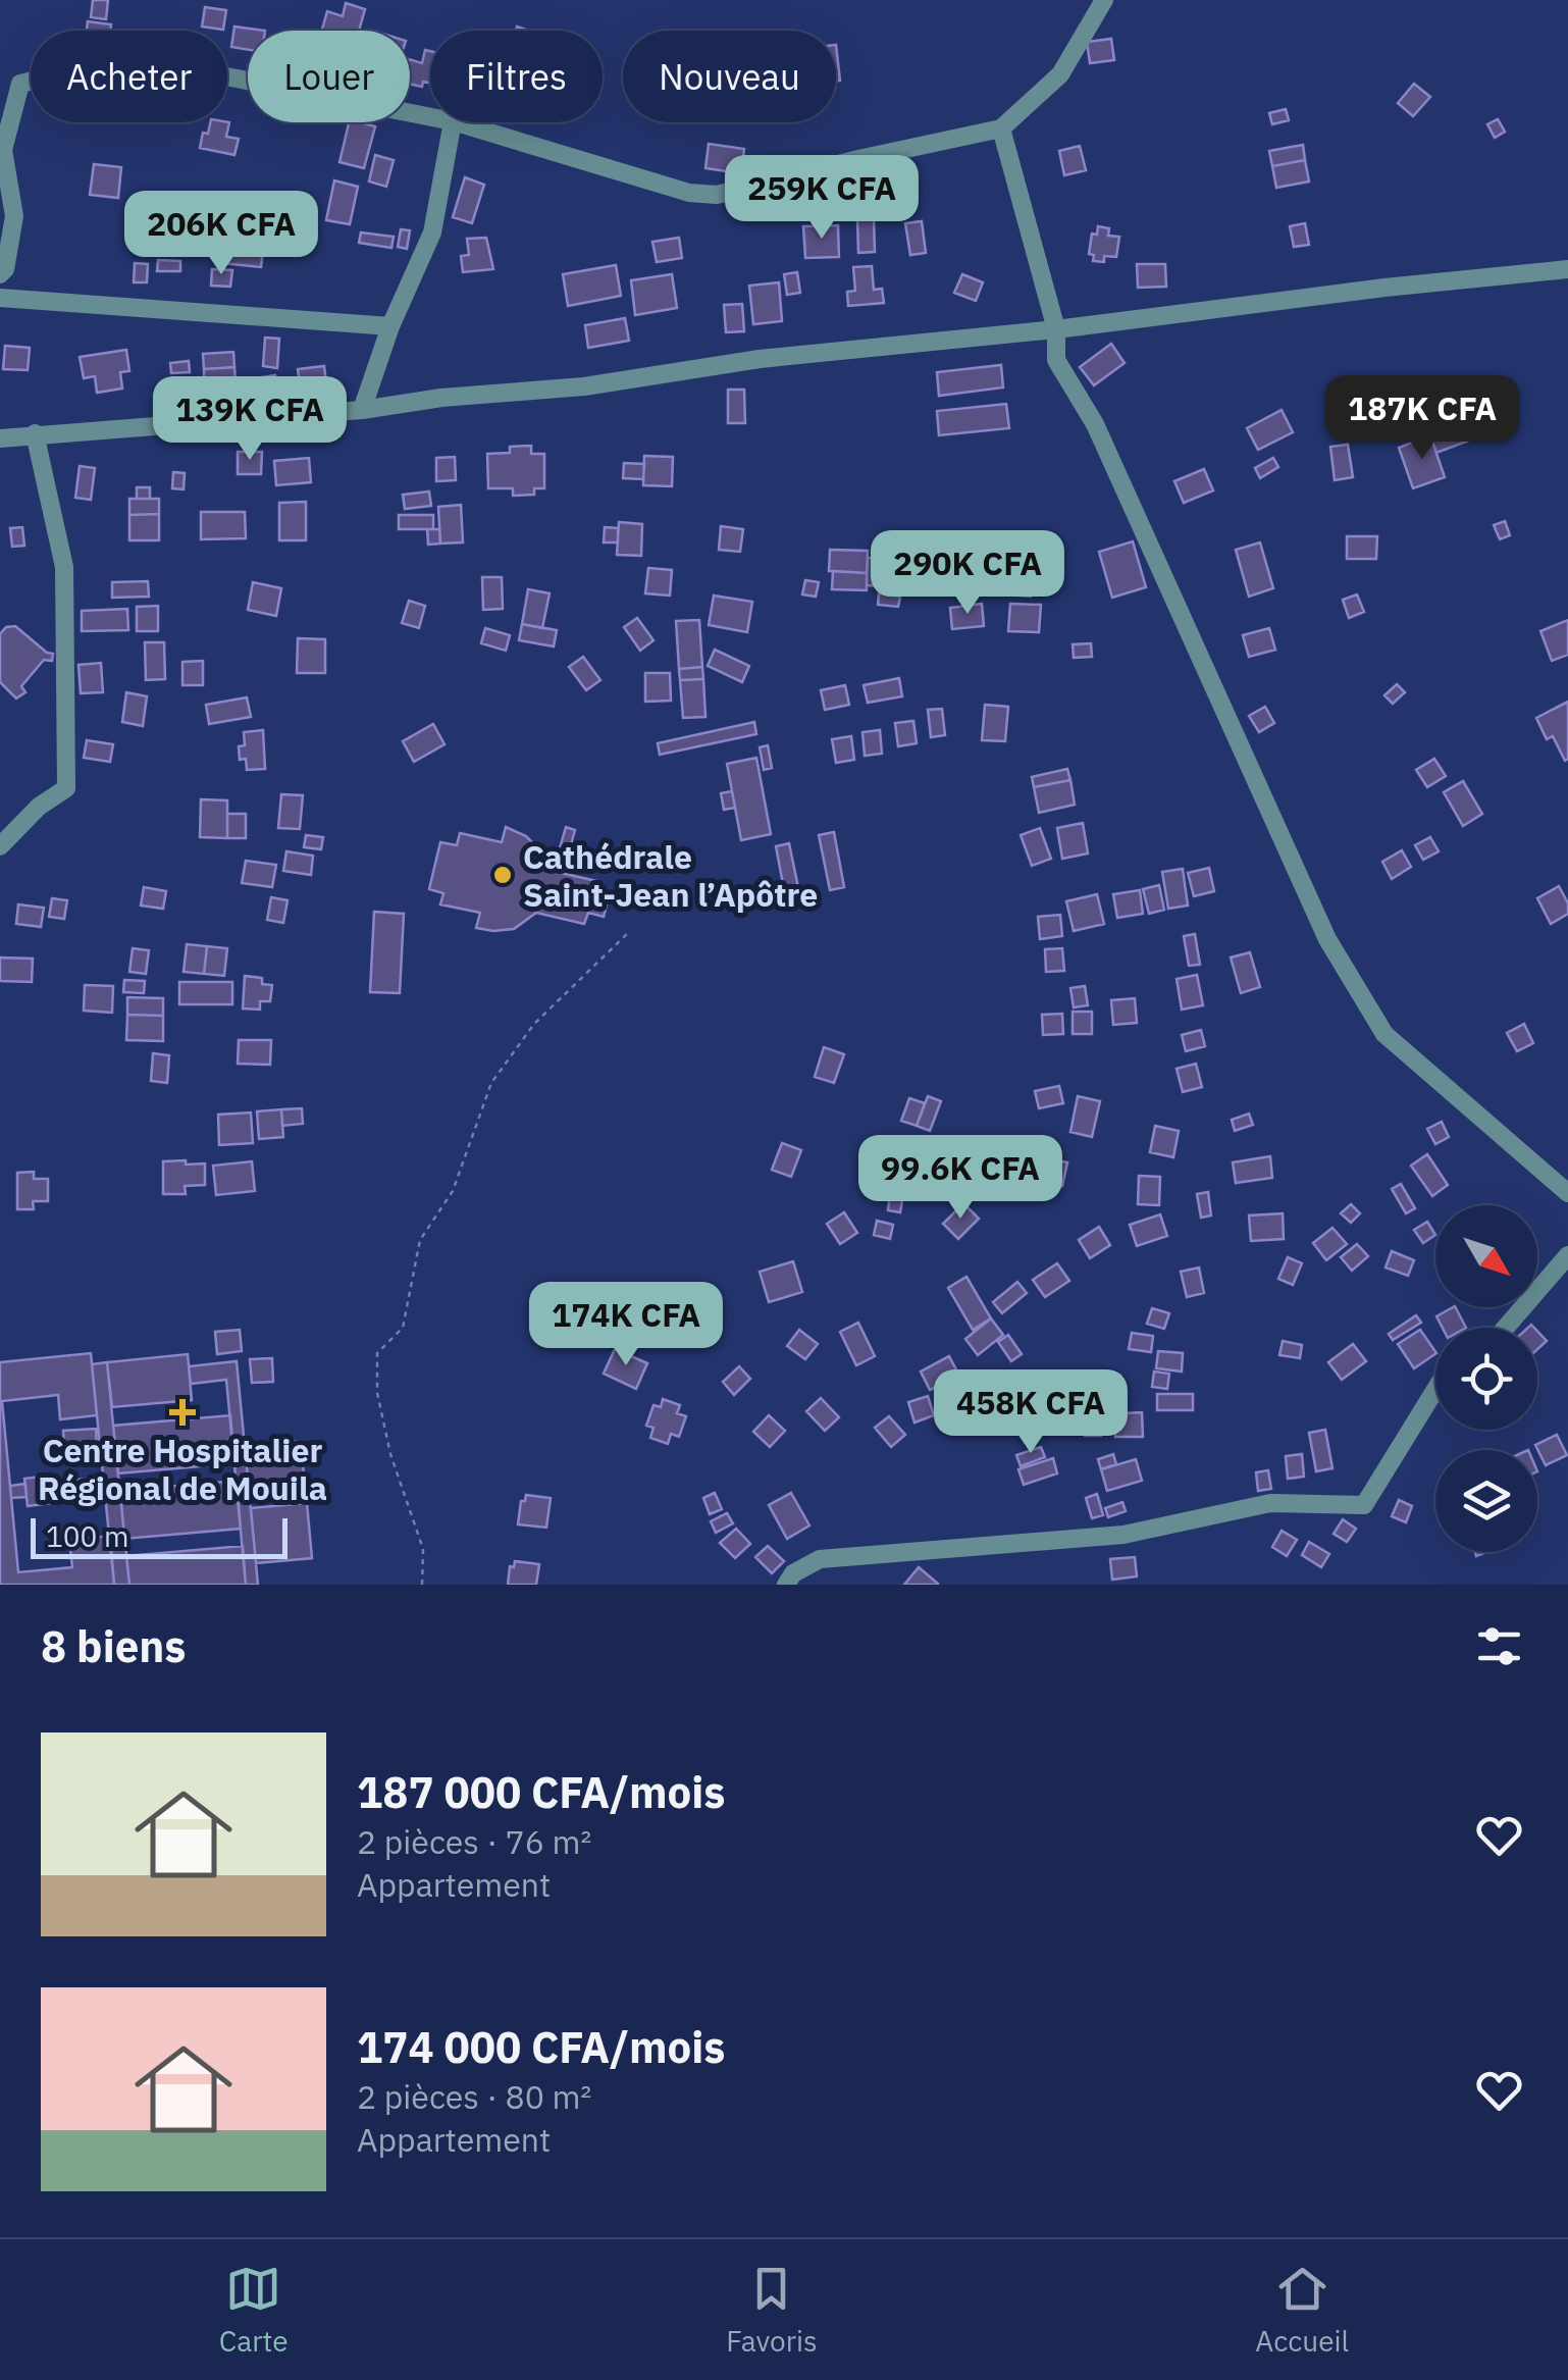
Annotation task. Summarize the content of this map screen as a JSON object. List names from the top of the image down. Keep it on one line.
{"places":{"other":["Cathédrale Saint-Jean l’Apôtre"],"health":["Centre Hospitalier Régional de Mouila"]},"scale_bar":"100 m","north":"bottom right","page":{"chip":["Acheter","Louer","Filtres","Nouveau"],"price":["259K CFA","206K CFA","187K CFA","139K CFA","290K CFA","99.6K CFA","174K CFA","458K CFA"],"scale":"100 m","heading":"8 biens","list":[{"name":"187 000 CFA/mois","note":"2 pièces · 76 m² · Appartement"},{"name":"174 000 CFA/mois","note":"2 pièces · 80 m² · Appartement"}],"tabs":["Carte","Favoris","Accueil"]}}
